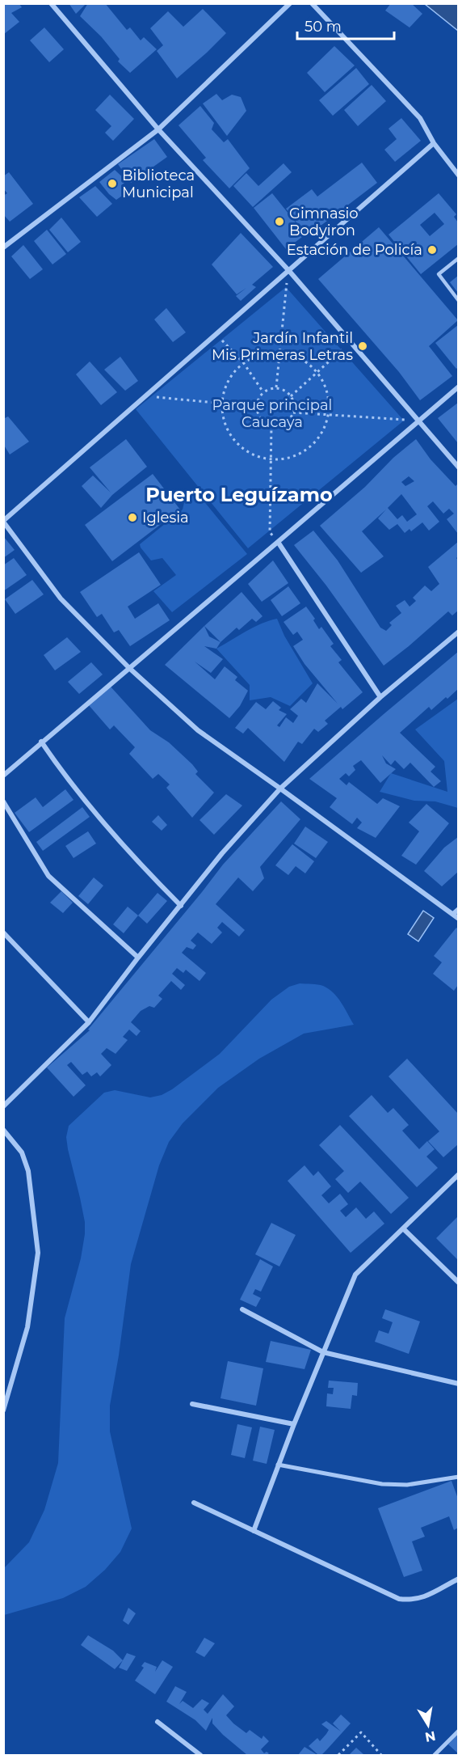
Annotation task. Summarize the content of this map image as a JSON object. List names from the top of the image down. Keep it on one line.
{"districts":["Puerto Leguízamo"],"parks":["Parque principal Caucaya"],"places":["Biblioteca Municipal","Gimnasio Bodyiron","Estación de Policía","Jardín Infantil Mis Primeras Letras","Iglesia"],"scale_bar":"50 m","north":"bottom"}
